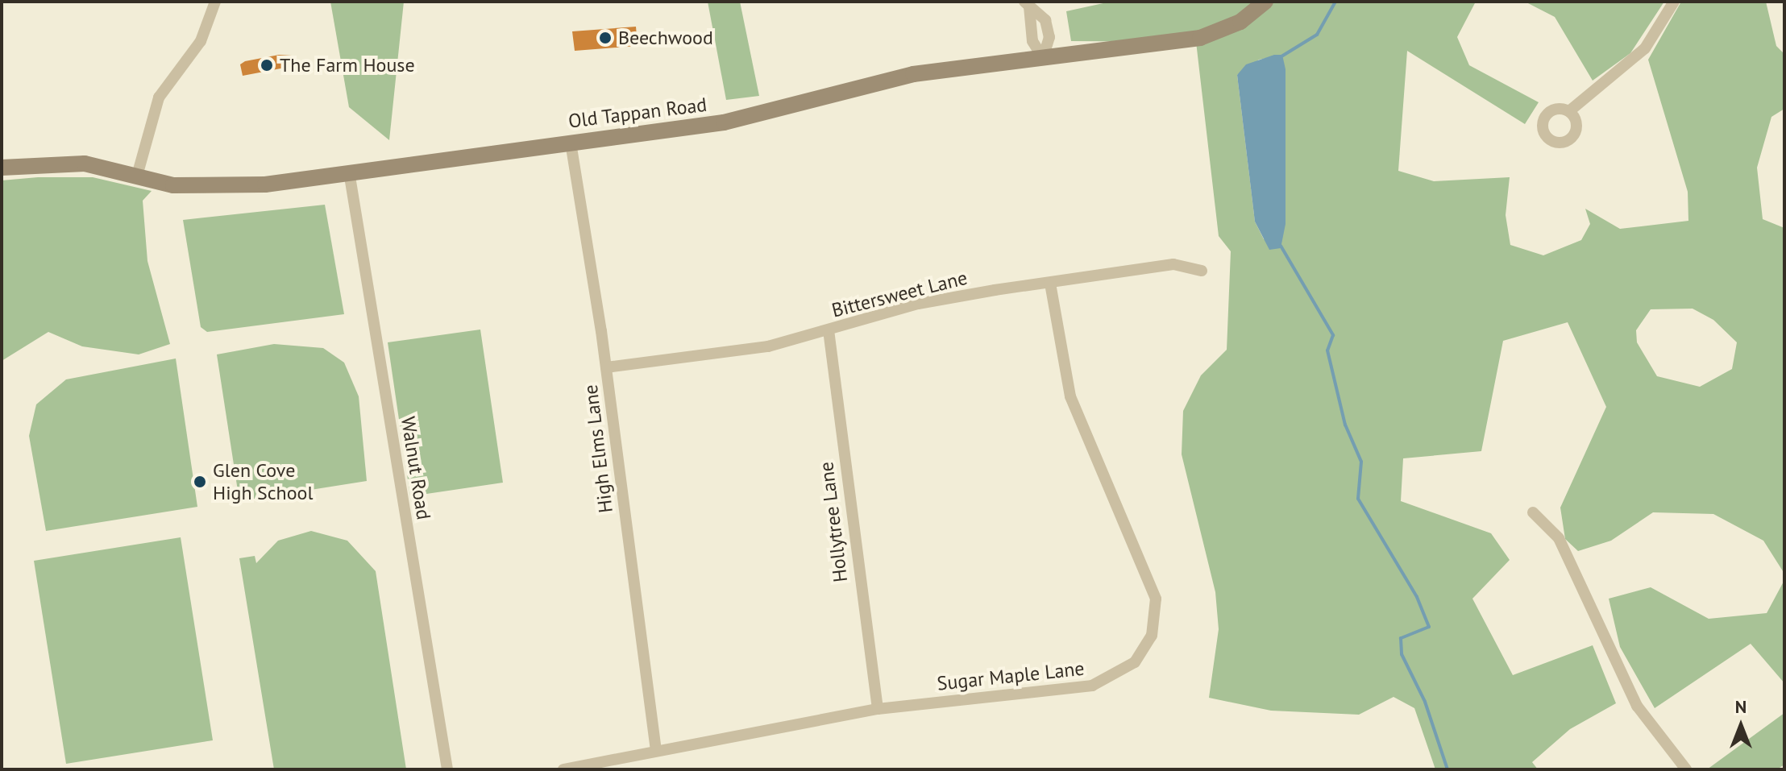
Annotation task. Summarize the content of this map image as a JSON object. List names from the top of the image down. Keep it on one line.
{"streets":{"street":["Old Tappan Road","Bittersweet Lane","High Elms Lane","Walnut Road","Hollytree Lane","Sugar Maple Lane"]},"crossings":[["Old Tappan Road","High Elms Lane"],["Old Tappan Road","Walnut Road"],["Bittersweet Lane","High Elms Lane"],["Bittersweet Lane","Hollytree Lane"],["Bittersweet Lane","Sugar Maple Lane"],["High Elms Lane","Sugar Maple Lane"],["Hollytree Lane","Sugar Maple Lane"]],"places":["Beechwood","The Farm House","Glen Cove High School"],"north":"top"}
